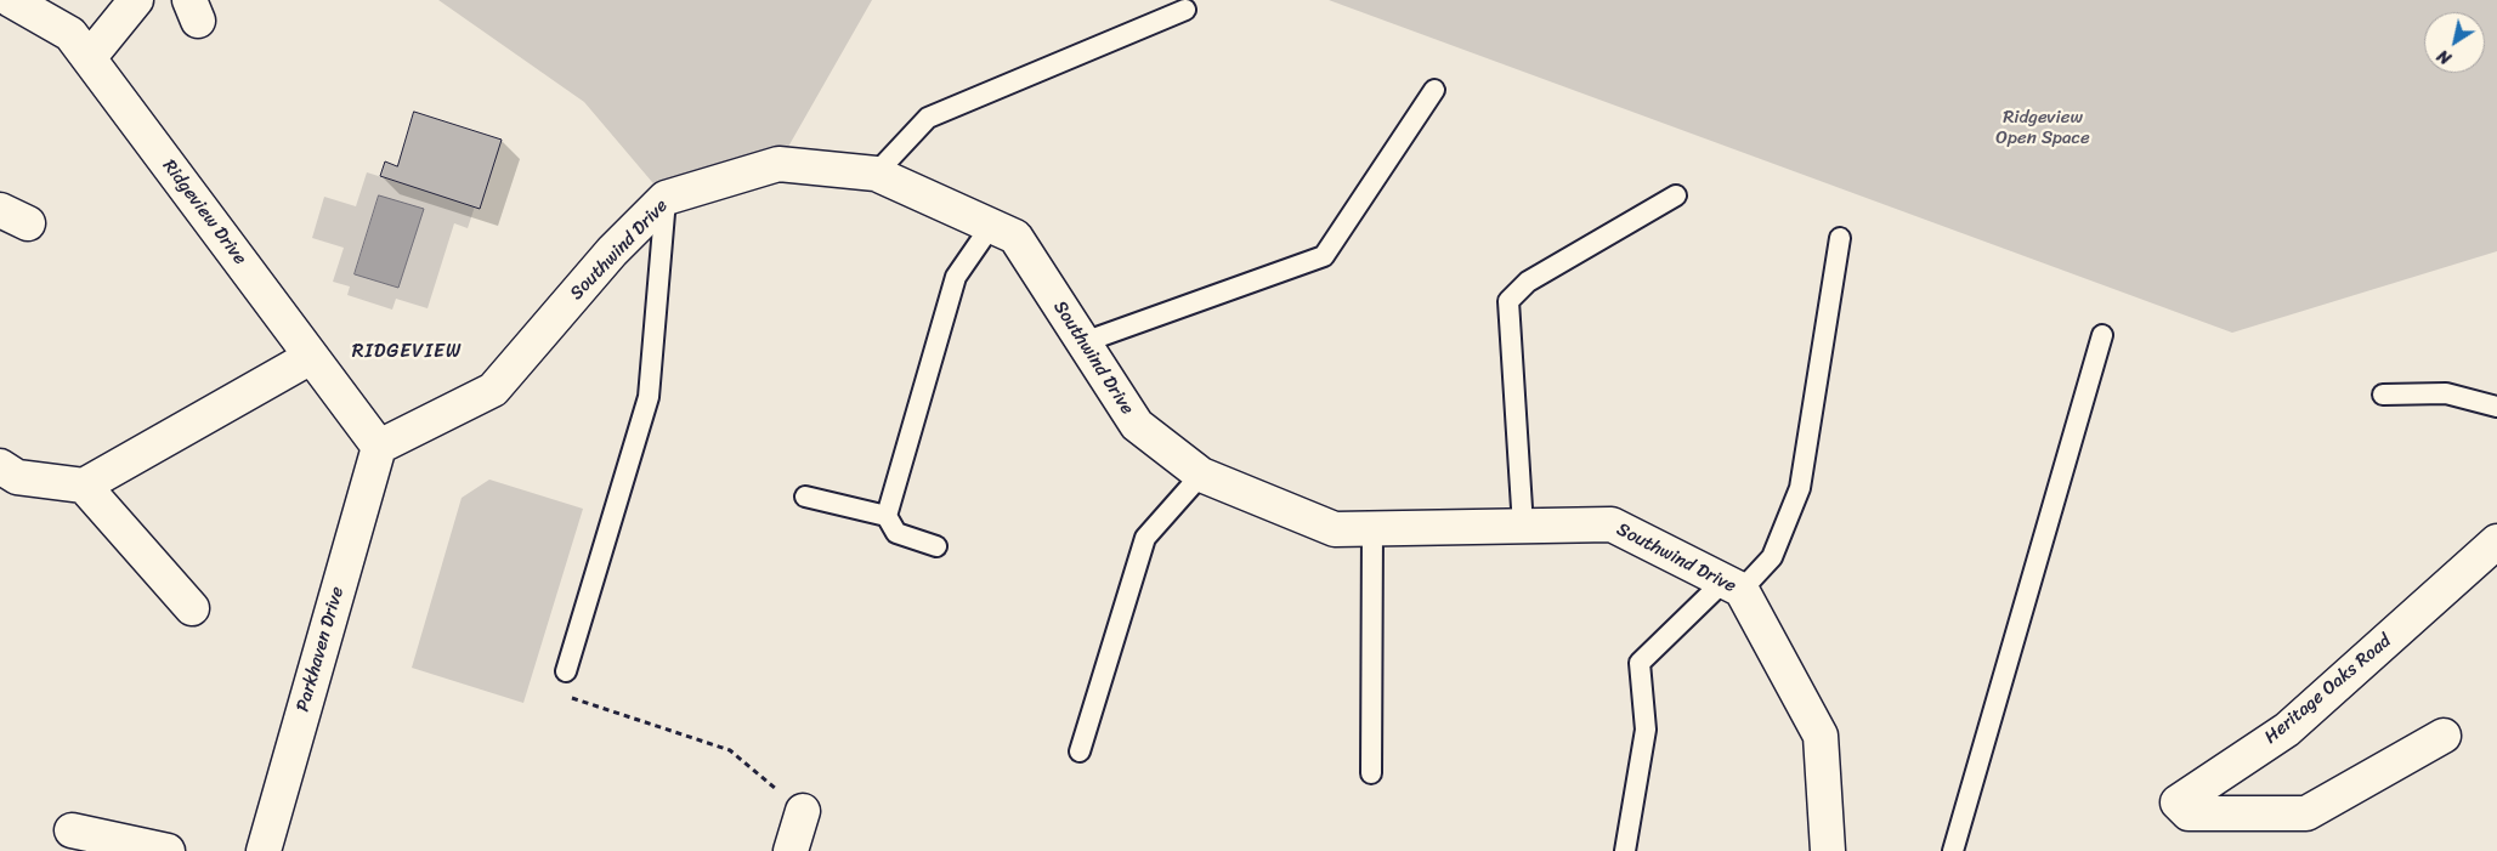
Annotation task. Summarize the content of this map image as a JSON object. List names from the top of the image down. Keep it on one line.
{"streets":{"street":["Ridgeview Drive","Southwind Drive","Parkhaven Drive","Heritage Oaks Road"]},"crossings":[["Ridgeview Drive","Southwind Drive"],["Ridgeview Drive","Parkhaven Drive"],["Southwind Drive","Parkhaven Drive"]],"districts":["RIDGEVIEW"],"parks":["Ridgeview Open Space"],"north":"bottom left"}
